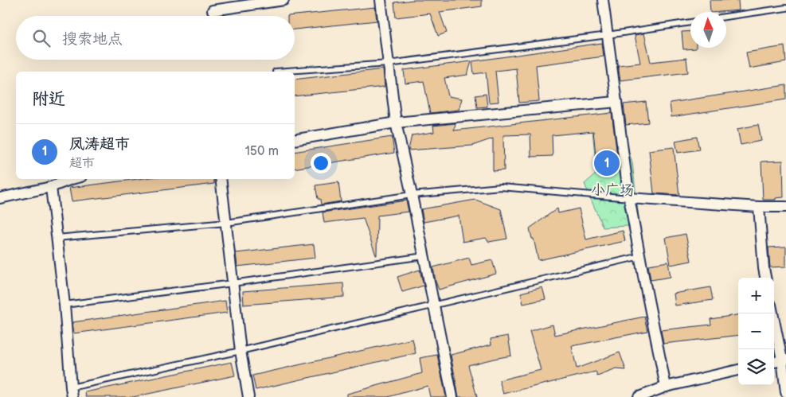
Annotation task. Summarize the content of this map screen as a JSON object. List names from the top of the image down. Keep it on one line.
{"parks":["小广场"],"north":"top","page":{"search":"搜索地点","heading":"附近","list":[{"mark":"1","name":"凤涛超市","note":"超市","value":"150 m"}],"pins":"1","map_buttons":["+","−"]}}
